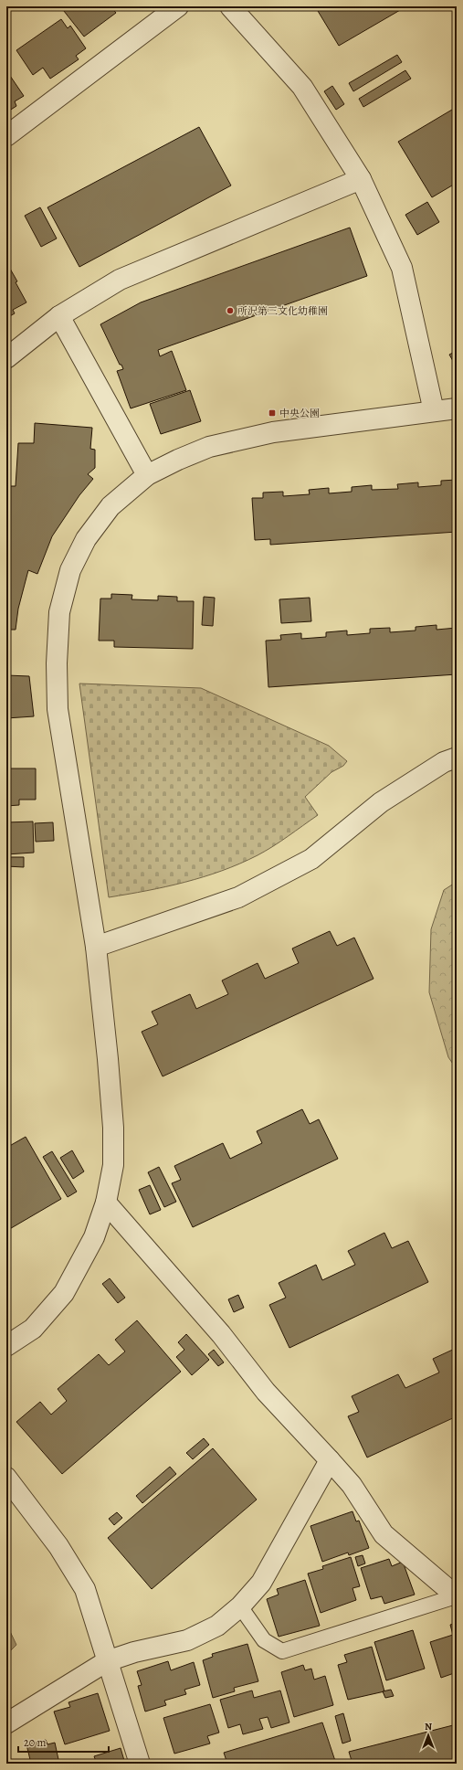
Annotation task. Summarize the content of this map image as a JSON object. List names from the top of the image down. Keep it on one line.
{"places":{"other":["所沢第三文化幼稚園"],"transit":["中央公園"]},"scale_bar":"20 m","north":"top"}
